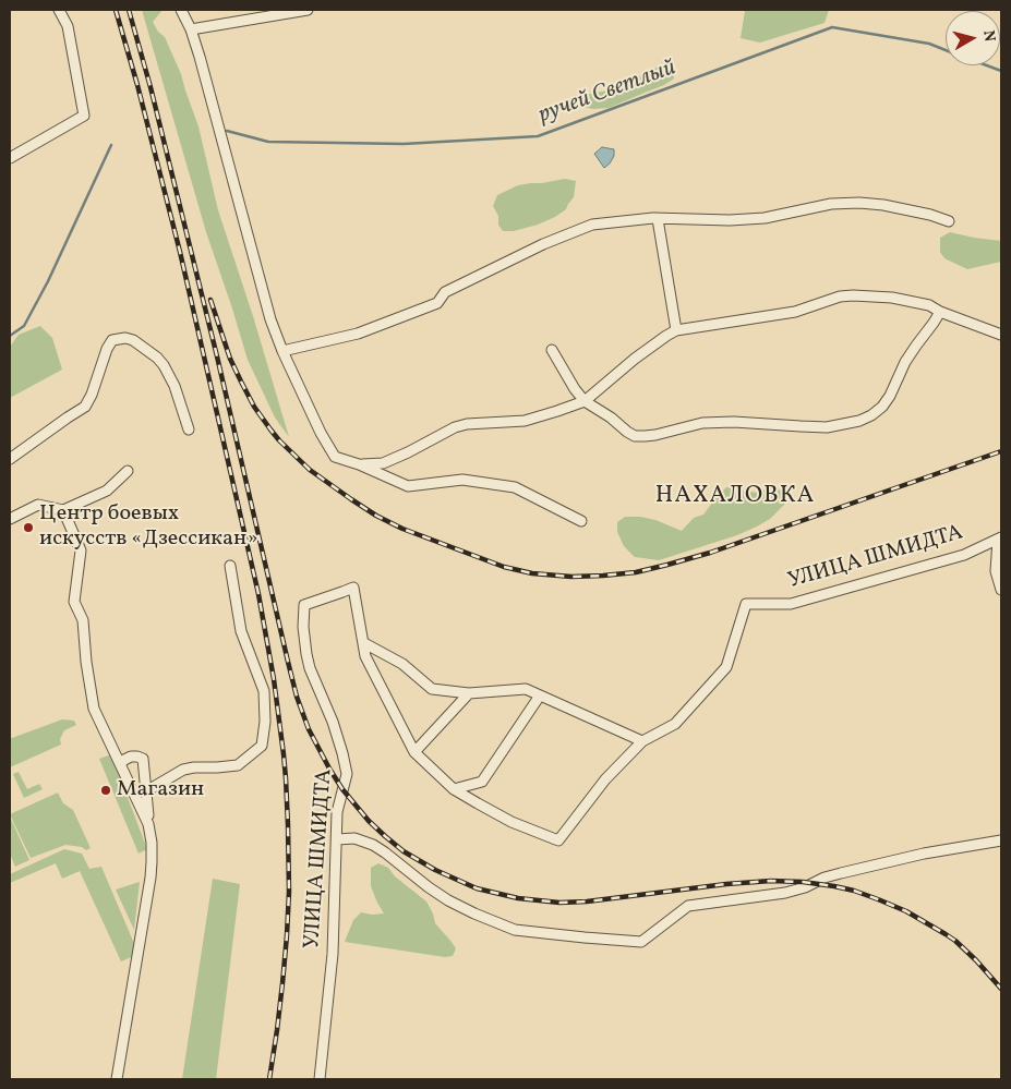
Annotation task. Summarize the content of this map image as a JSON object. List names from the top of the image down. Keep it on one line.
{"streets":{"street":["УЛИЦА ШМИДТА"]},"districts":["НАХАЛОВКА"],"water":["ручей Светлый"],"places":["Центр боевых искусств «Дзессикан»","Магазин"],"north":"right"}
